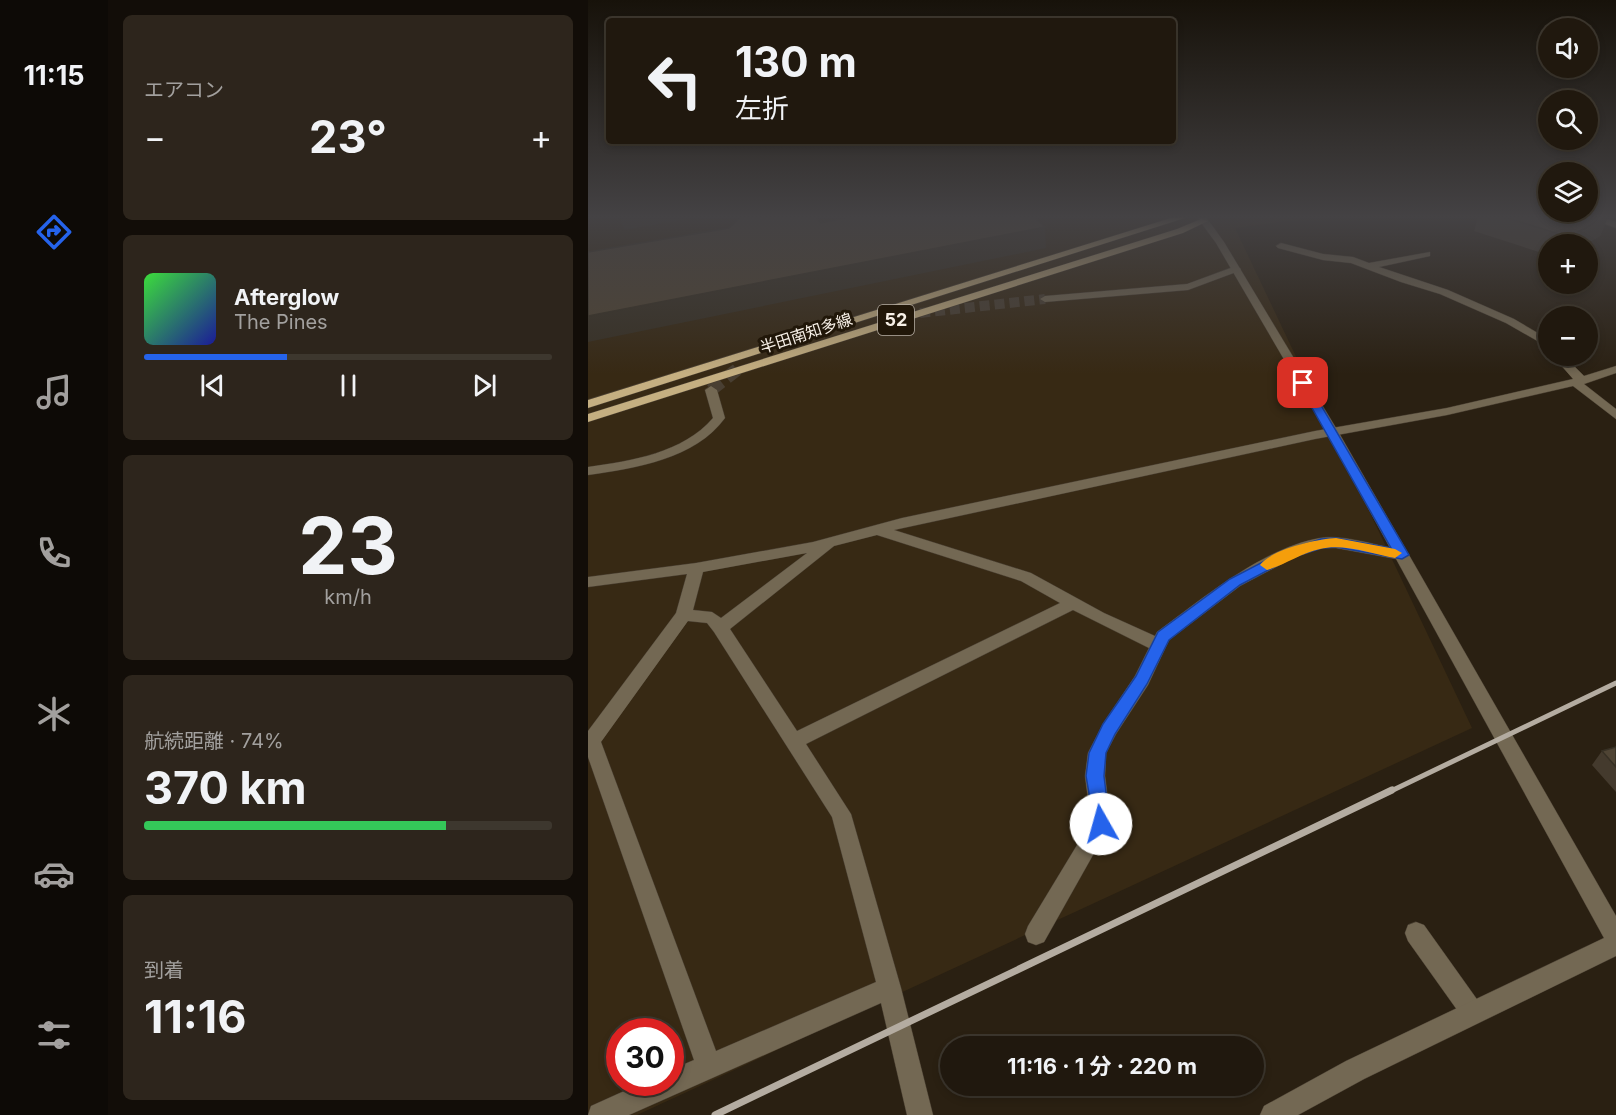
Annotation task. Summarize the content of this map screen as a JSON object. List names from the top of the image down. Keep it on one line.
{"streets":{"main road":["52","半田南知多線"]},"page":{"tabs":"11:15","tile":["エアコン",["23","km/h"],["航続距離 · 74%","370 km"],["到着","11:16"]],"map_buttons":["+","−"],"turn":["130 m","左折"],"heat":["−","23°","+"],"song":["Afterglow","The Pines"],"limit":"30","trip":"11:16 · 1 分 · 220 m"}}
